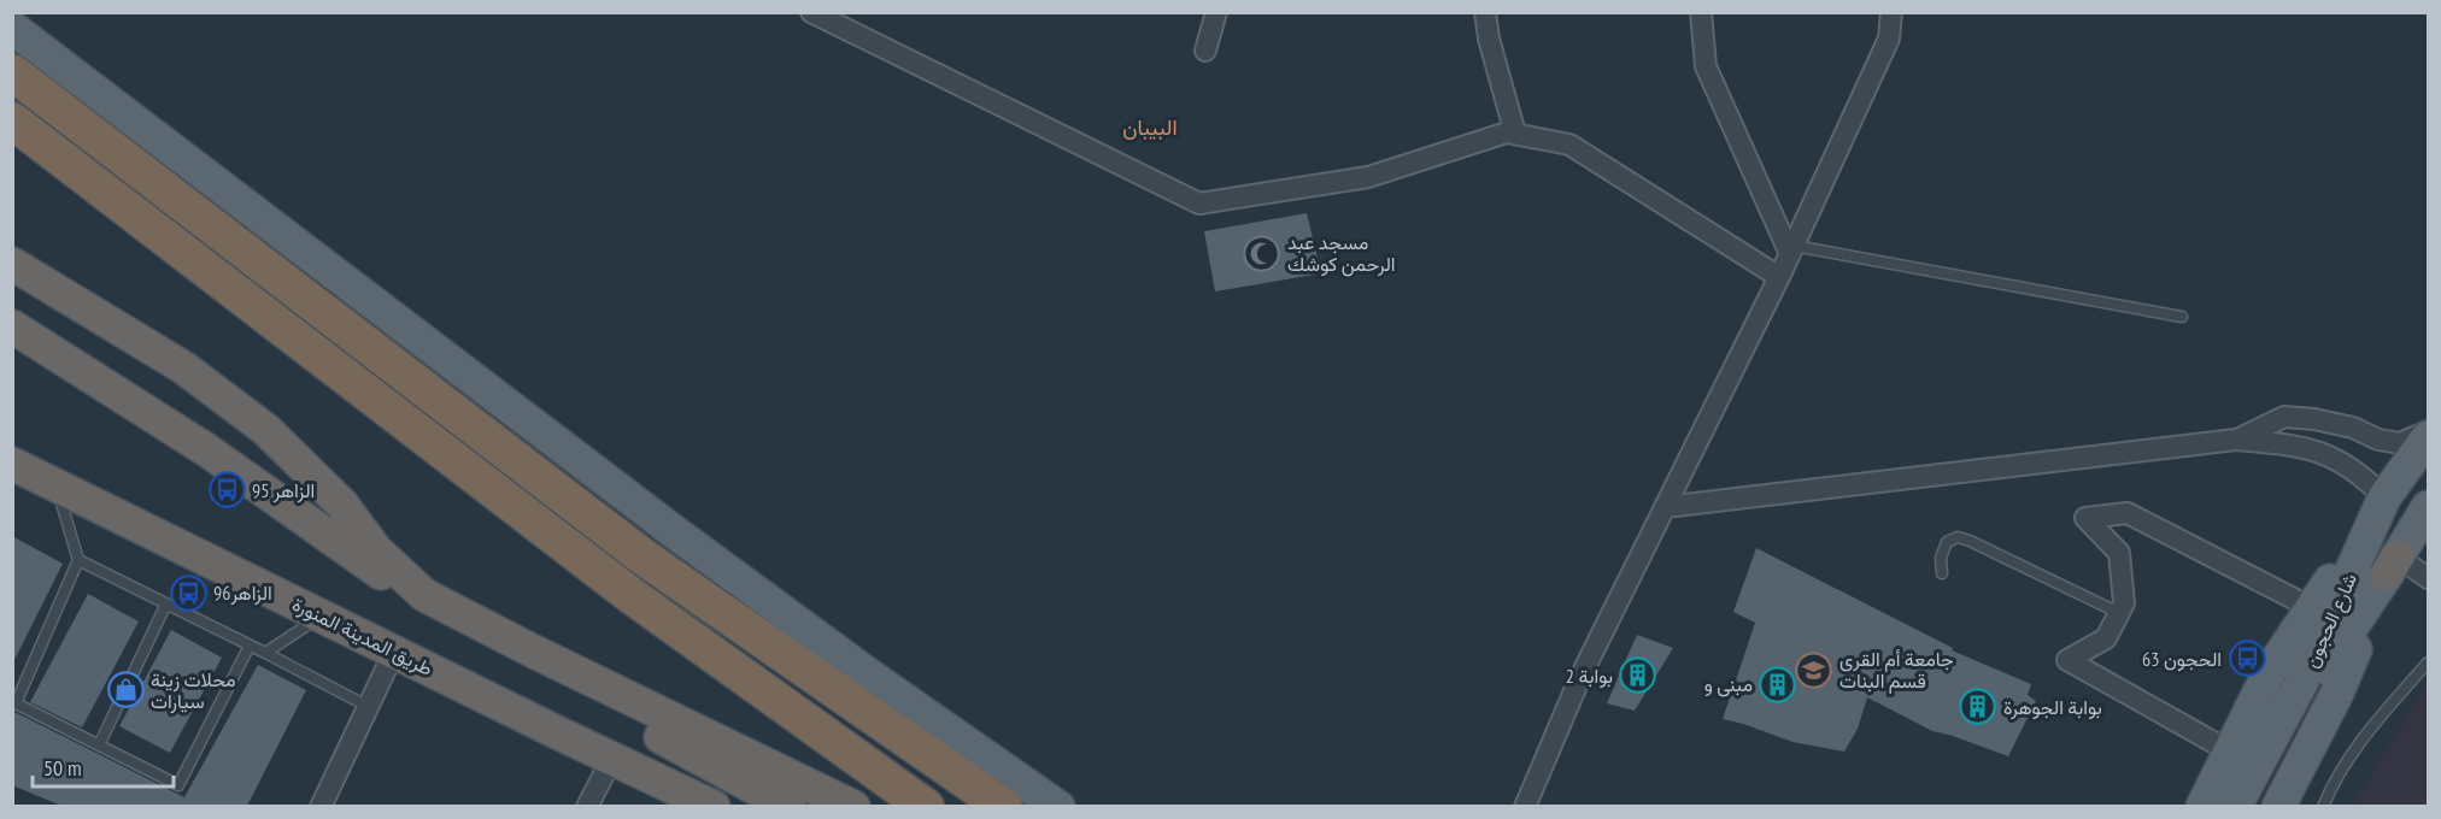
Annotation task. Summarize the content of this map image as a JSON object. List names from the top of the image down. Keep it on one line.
{"streets":{"highway":["طريق المدينة المنورة"],"main road":["شارع الحجون"]},"districts":["البيبان"],"places":{"mosque":["مسجد عبد الرحمن كوشك"],"bus stop":["الزاهر 95","الزاهر96","الحجون 63"],"school or university":["جامعة أم القرى قسم البنات"],"building":["بوابة 2","مبنى و","بوابة الجوهرة"],"shop":["محلات زينة سيارات"]},"scale_bar":"50 m"}
